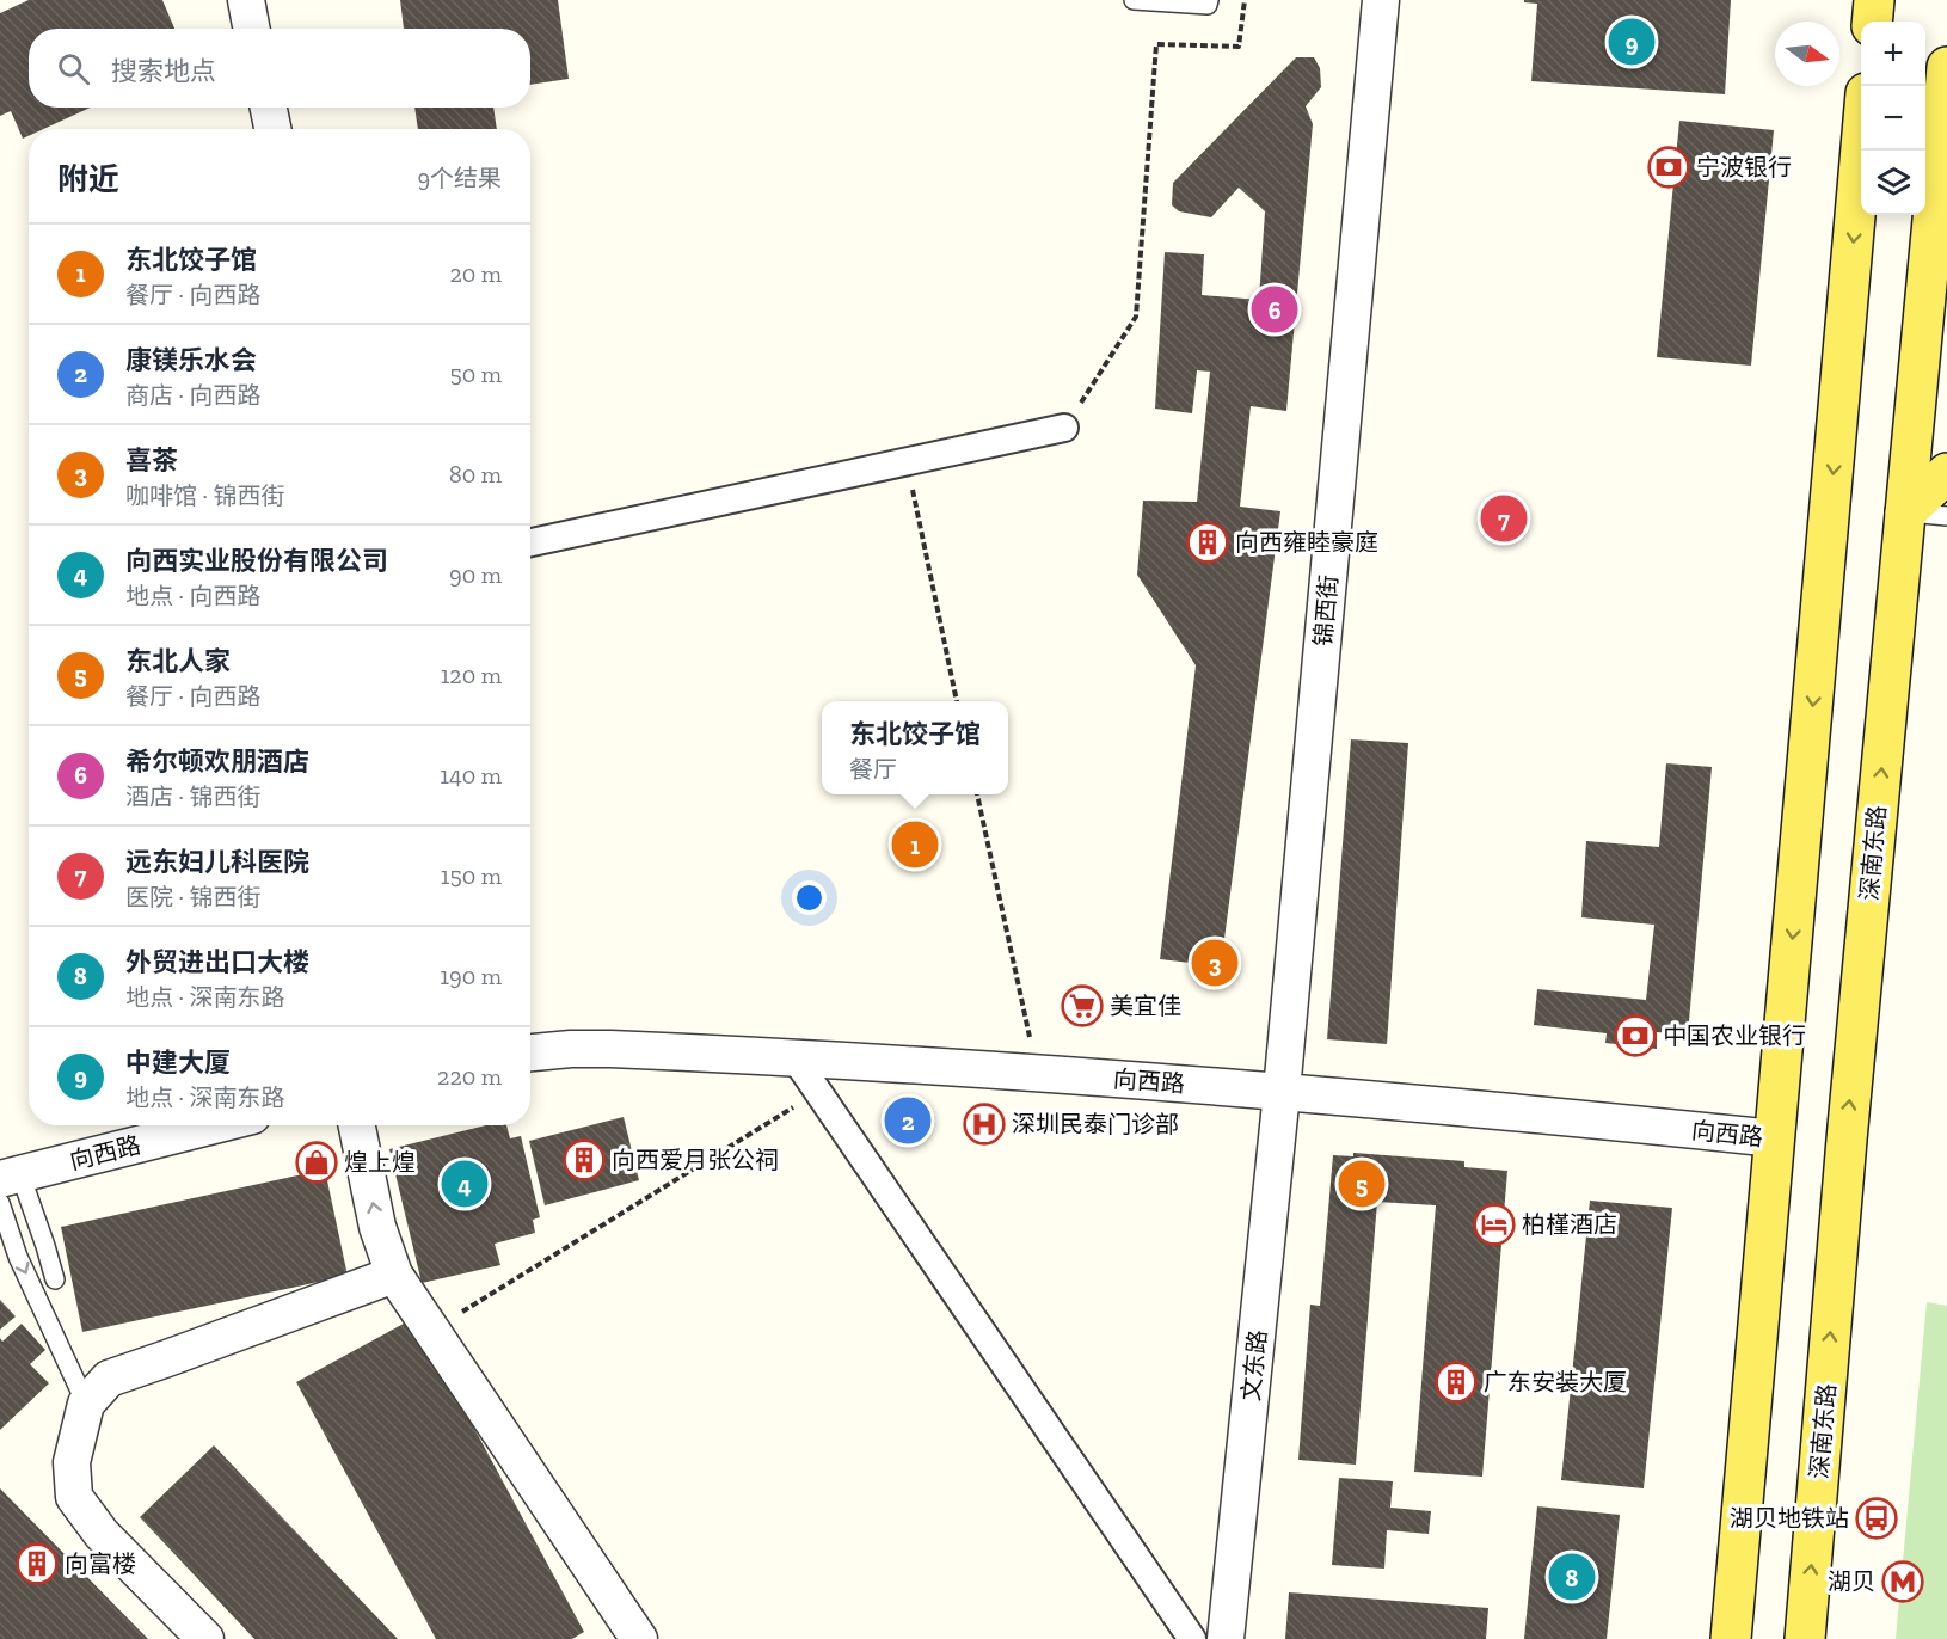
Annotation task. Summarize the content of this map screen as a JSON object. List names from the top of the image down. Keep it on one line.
{"streets":{"main road":["深南东路"],"street":["锦西街","向西路","文东路"]},"crossings":[["锦西街","向西路"],["锦西街","文东路"],["向西路","文东路"]],"places":{"bank":["宁波银行","中国农业银行"],"building":["向西雍睦豪庭","向西爱月张公祠","广东安装大厦","向富楼"],"supermarket":["美宜佳"],"hospital":["深圳民泰门诊部"],"shop":["煌上煌"],"hotel":["柏槿酒店"],"bus stop":["湖贝地铁站"],"metro station":["湖贝"]},"north":"right","page":{"pins":["9","6","7","1","3","2","4","5","8"],"map_buttons":["+","−"],"search":"搜索地点","heading":["附近","9个结果"],"list":[{"mark":"1","name":"东北饺子馆","note":"餐厅 · 向西路","value":"20 m"},{"mark":"2","name":"康镁乐水会","note":"商店 · 向西路","value":"50 m"},{"mark":"3","name":"喜茶","note":"咖啡馆 · 锦西街","value":"80 m"},{"mark":"4","name":"向西实业股份有限公司","note":"地点 · 向西路","value":"90 m"},{"mark":"5","name":"东北人家","note":"餐厅 · 向西路","value":"120 m"},{"mark":"6","name":"希尔顿欢朋酒店","note":"酒店 · 锦西街","value":"140 m"},{"mark":"7","name":"远东妇儿科医院","note":"医院 · 锦西街","value":"150 m"},{"mark":"8","name":"外贸进出口大楼","note":"地点 · 深南东路","value":"190 m"},{"mark":"9","name":"中建大厦","note":"地点 · 深南东路","value":"220 m"}],"popup":["东北饺子馆","餐厅"]}}
